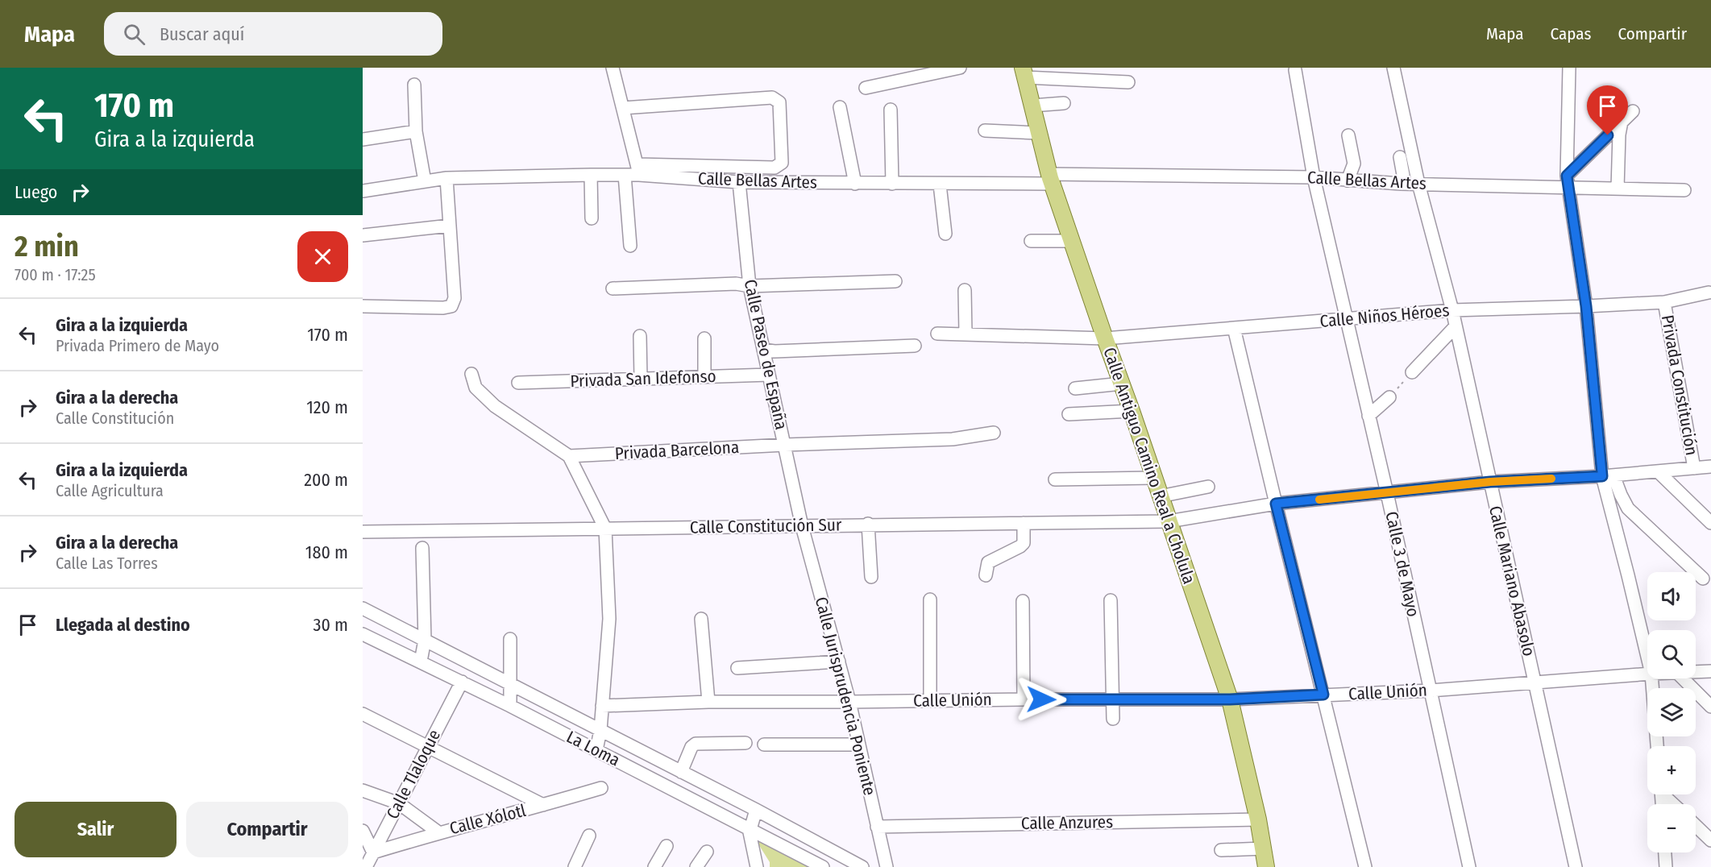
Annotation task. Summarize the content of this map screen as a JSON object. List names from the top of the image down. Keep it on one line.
{"streets":{"main road":["Calle Antiguo Camino Real a Cholula"],"street":["Calle Bellas Artes","Calle Niños Héroes","Calle Paseo de España","Privada San Idefonso","Privada Constitución","Privada Barcelona","Calle Constitución Sur","Calle 3 de Mayo","Calle Mariano Abasolo","Calle Unión","Calle Jurisprudencia Poniente","La Loma","Calle Tlaloque","Calle Xólotl","Calle Anzures"]},"crossings":[["Calle Bellas Artes","Calle Paseo de España"],["Calle Bellas Artes","Calle Antiguo Camino Real a Cholula"],["Calle Bellas Artes","Calle 3 de Mayo"],["Calle Bellas Artes","Calle Mariano Abasolo"],["Calle Niños Héroes","Privada Constitución"],["Calle Niños Héroes","Calle Antiguo Camino Real a Cholula"],["Calle Niños Héroes","Calle 3 de Mayo"],["Calle Niños Héroes","Calle Mariano Abasolo"],["Calle Paseo de España","Privada San Idefonso"],["Calle Paseo de España","Privada Barcelona"],["Calle Paseo de España","Calle Constitución Sur"],["Calle Paseo de España","Calle Jurisprudencia Poniente"],["Privada Constitución","Calle Constitución Sur"],["Calle Antiguo Camino Real a Cholula","Calle Constitución Sur"],["Calle Antiguo Camino Real a Cholula","Calle Unión"],["Calle Antiguo Camino Real a Cholula","Calle Anzures"],["Calle Constitución Sur","Calle 3 de Mayo"],["Calle Constitución Sur","Calle Mariano Abasolo"],["Calle Constitución Sur","Calle Jurisprudencia Poniente"],["Calle 3 de Mayo","Calle Unión"],["Calle Mariano Abasolo","Calle Unión"],["Calle Unión","Calle Jurisprudencia Poniente"],["Calle Jurisprudencia Poniente","Calle Anzures"],["La Loma","Calle Tlaloque"],["Calle Tlaloque","Calle Xólotl"]],"page":{"header":"Mapa","search":"Buscar aquí","nav":["Mapa","Capas","Compartir"],"turn":["170 m","Gira a la izquierda"],"then":"Luego","heading":["2 min","700 m · 17:25"],"list":[{"name":"Gira a la izquierda","note":"Privada Primero de Mayo","value":"170 m"},{"name":"Gira a la derecha","note":"Calle Constitución","value":"120 m"},{"name":"Gira a la izquierda","note":"Calle Agricultura","value":"200 m"},{"name":"Gira a la derecha","note":"Calle Las Torres","value":"180 m"},{"name":"Llegada al destino","value":"30 m"}],"map_buttons":["+","−"],"buttons":["Salir","Compartir"]}}
